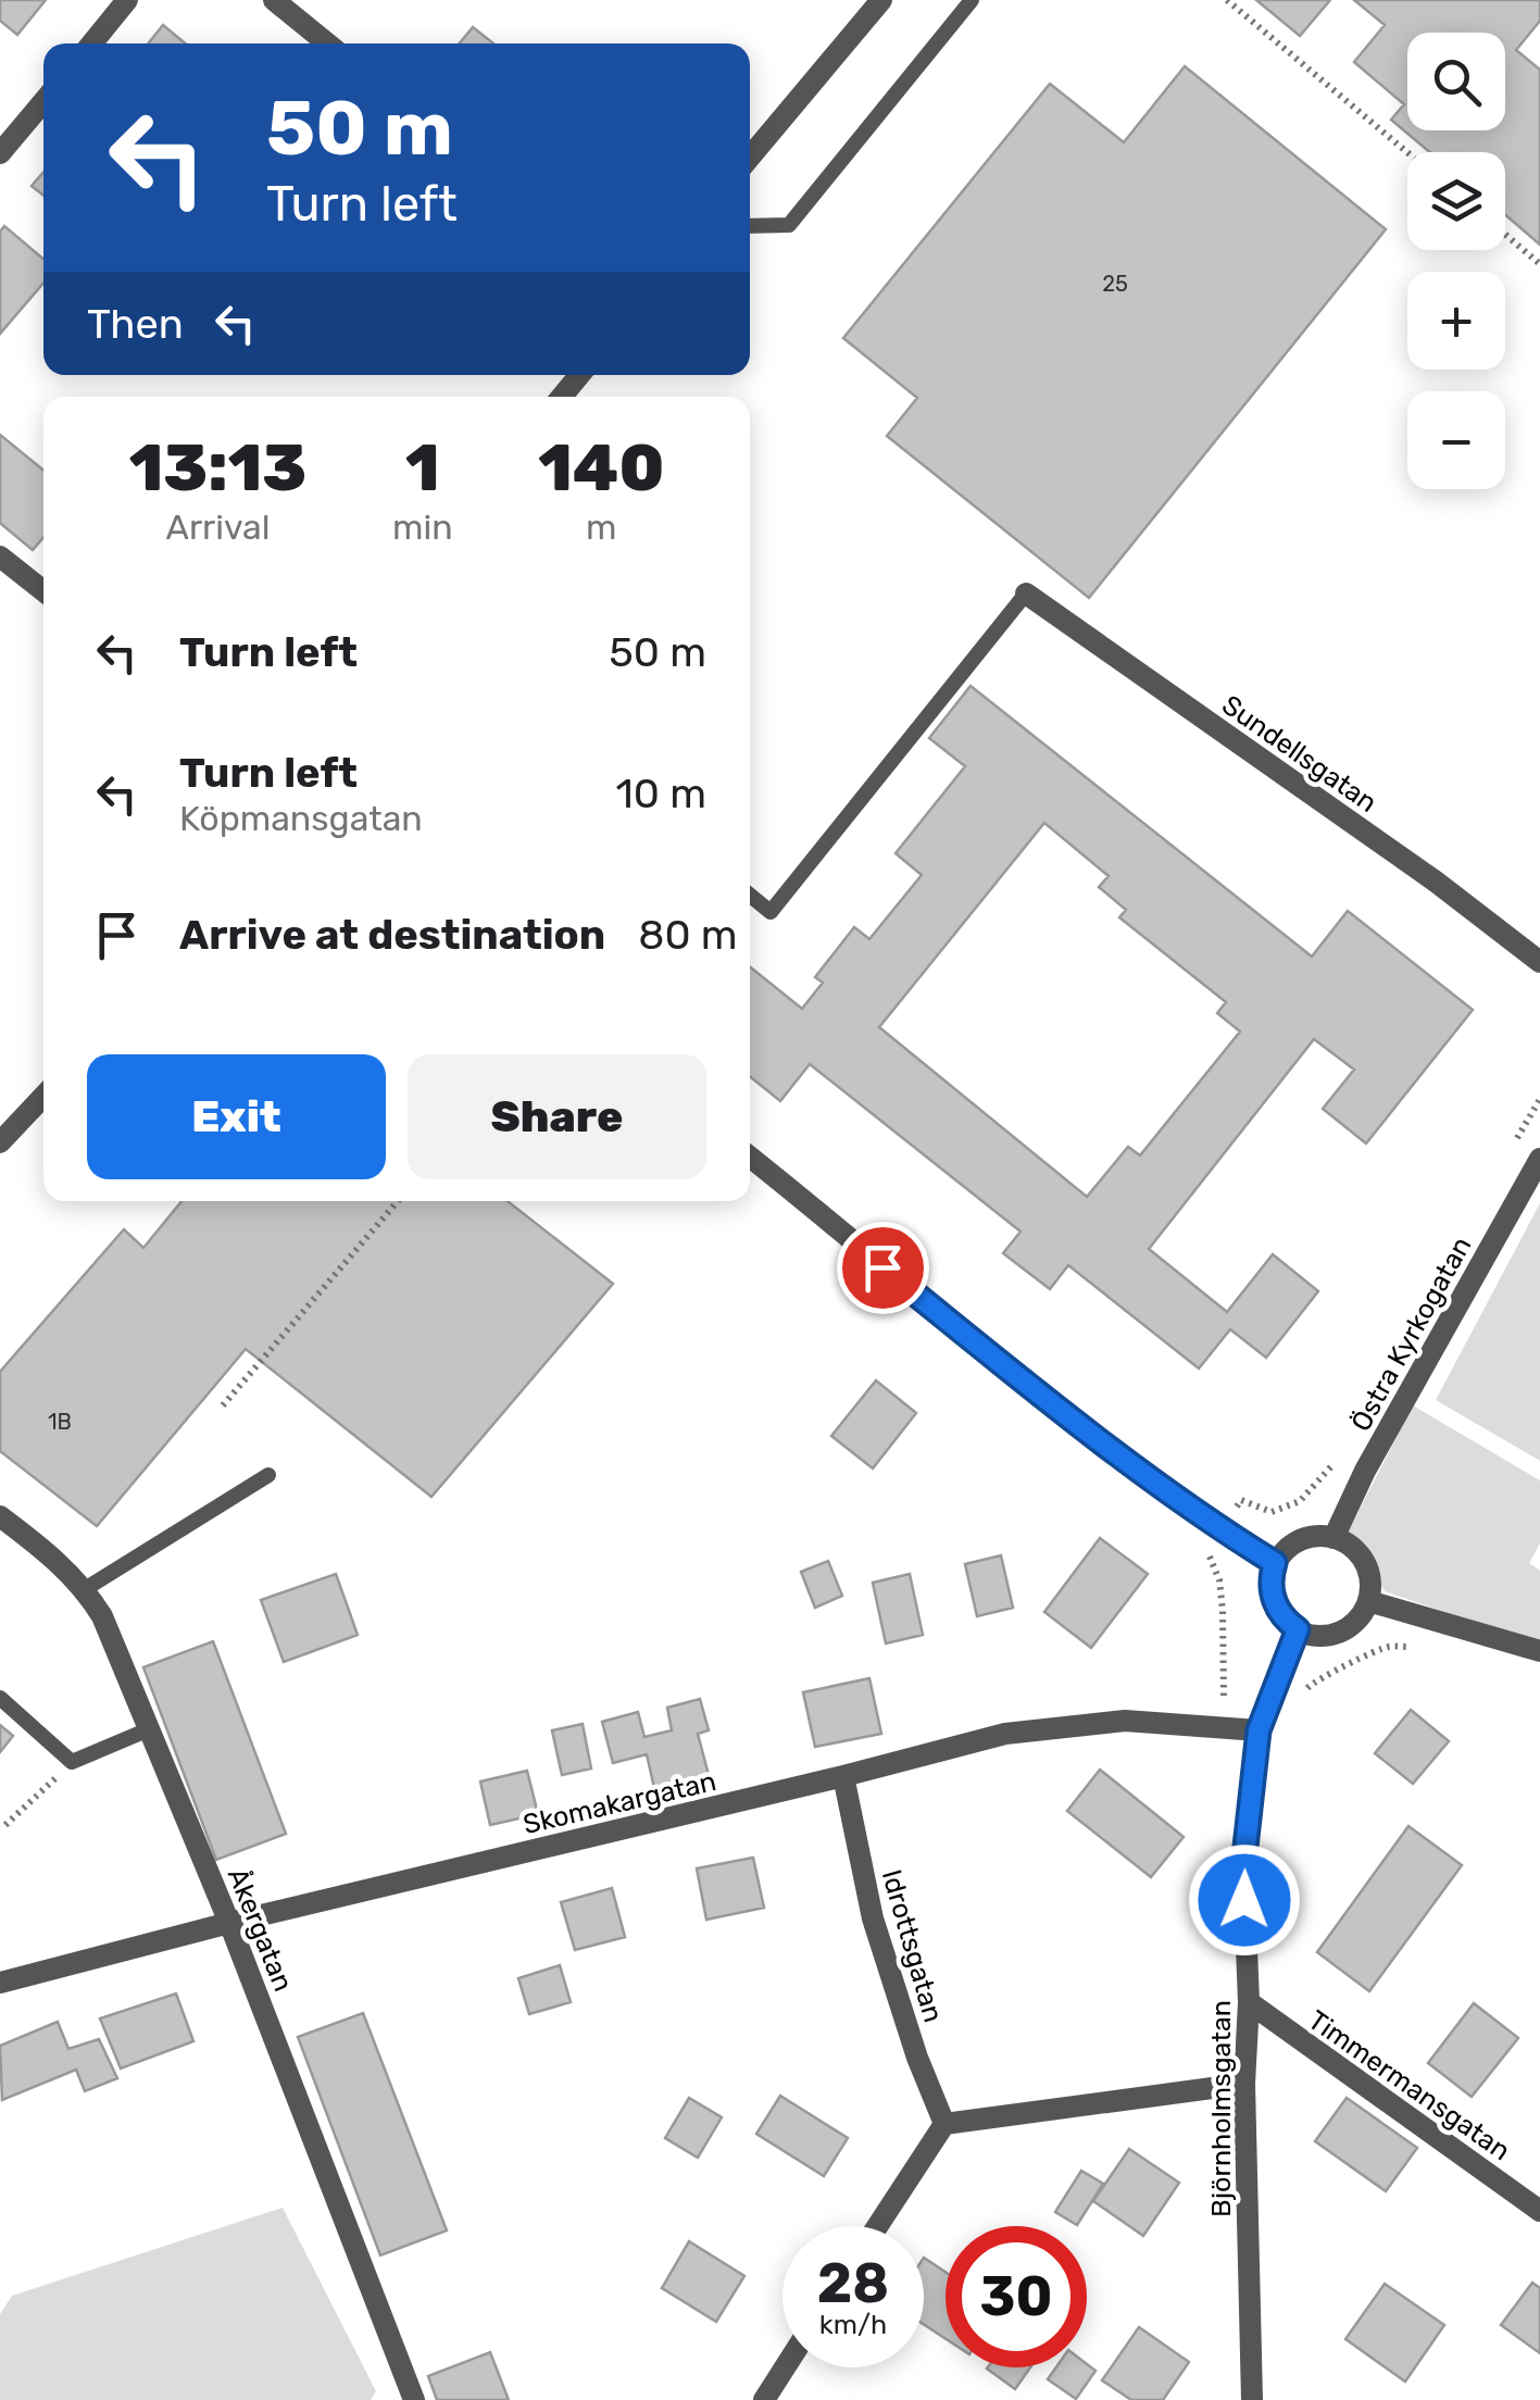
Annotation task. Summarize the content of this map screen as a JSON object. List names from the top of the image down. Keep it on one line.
{"streets":{"street":["Sundellsgatan","Östra Kyrkogatan","Skomakargatan","Åkergatan","Idrottsgatan","Timmermansgatan","Björnholmsgatan"]},"crossings":[["Östra Kyrkogatan","Björnholmsgatan"],["Skomakargatan","Åkergatan"],["Skomakargatan","Idrottsgatan"],["Skomakargatan","Björnholmsgatan"],["Timmermansgatan","Björnholmsgatan"]],"house_numbers":["25","1B"],"page":{"map_buttons":["+","−"],"turn":["50 m","Turn left"],"then":"Then","eta":["13:13","Arrival","1","min","140","m"],"list":[{"name":"Turn left","value":"50 m"},{"name":"Turn left","note":"Köpmansgatan","value":"10 m"},{"name":"Arrive at destination","value":"80 m"}],"buttons":["Exit","Share"],"speed":"28 km/h","limit":"30"}}
